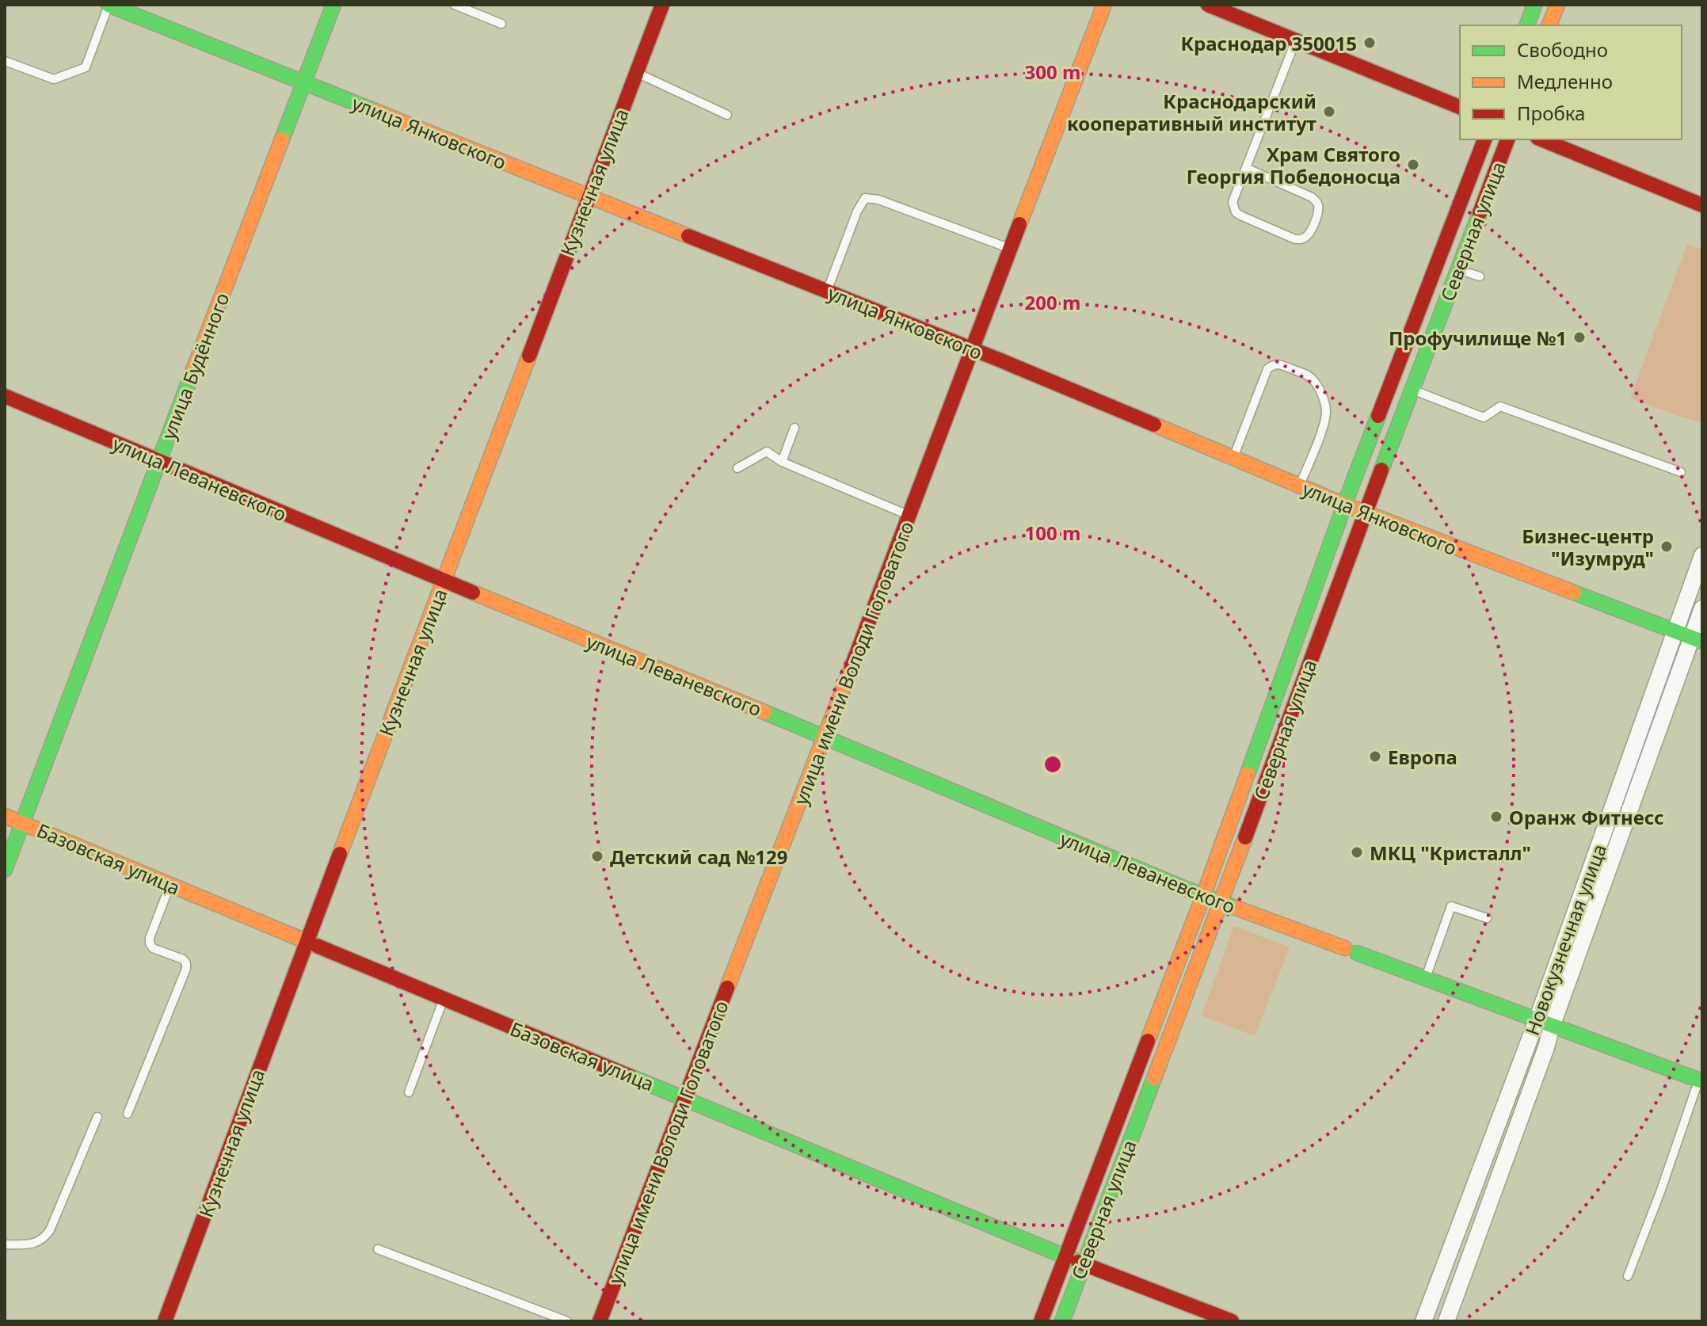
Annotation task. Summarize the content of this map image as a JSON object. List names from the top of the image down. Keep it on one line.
{"streets":{"street":["улица Янковского","Кузнечная улица","Северная улица","улица Будённого","улица Леваневского","улица имени Володи Головатого","Базовская улица","Новокузнечная улица"]},"crossings":[["улица Янковского","Кузнечная улица"],["улица Янковского","Северная улица"],["улица Янковского","улица Будённого"],["улица Янковского","улица имени Володи Головатого"],["улица Янковского","Новокузнечная улица"],["Кузнечная улица","улица Леваневского"],["Кузнечная улица","Базовская улица"],["Северная улица","улица Леваневского"],["Северная улица","Базовская улица"],["улица Будённого","улица Леваневского"],["улица Будённого","Базовская улица"],["улица Леваневского","улица имени Володи Головатого"],["улица Леваневского","Новокузнечная улица"],["улица имени Володи Головатого","Базовская улица"]],"places":["Краснодар 350015","Краснодарский кооперативный институт","Храм Святого Георгия Победоносца","Профучилище №1","Бизнес-центр \"Изумруд\"","Европа","Оранж Фитнесс","МКЦ \"Кристалл\"","Детский сад №129"],"legend":["Свободно","Медленно","Пробка"],"rings":["300 m","200 m","100 m"]}
